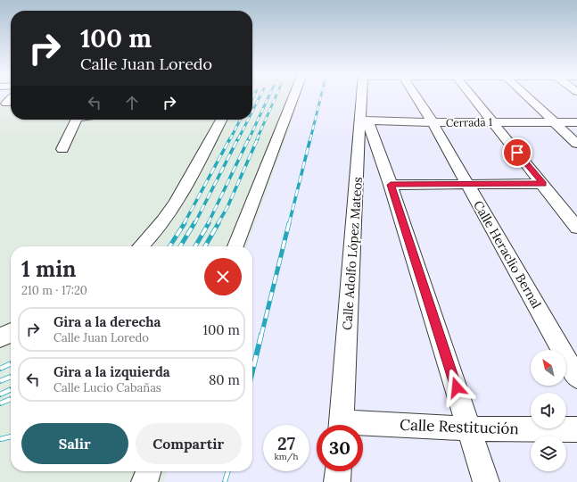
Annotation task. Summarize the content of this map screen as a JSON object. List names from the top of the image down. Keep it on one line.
{"streets":{"street":["Cerrada 1","Calle Adolfo López Mateos","Calle Heraclio Bernal","Calle Restitución"]},"crossings":[["Cerrada 1","Calle Adolfo López Mateos"],["Cerrada 1","Calle Heraclio Bernal"]],"north":"top left","page":{"turn":["100 m","Calle Juan Loredo"],"heading":["1 min","210 m · 17:20"],"list":[{"name":"Gira a la derecha","note":"Calle Juan Loredo","value":"100 m"},{"name":"Gira a la izquierda","note":"Calle Lucio Cabañas","value":"80 m"}],"buttons":["Salir","Compartir"],"speed":"27 km/h","limit":"30"}}
